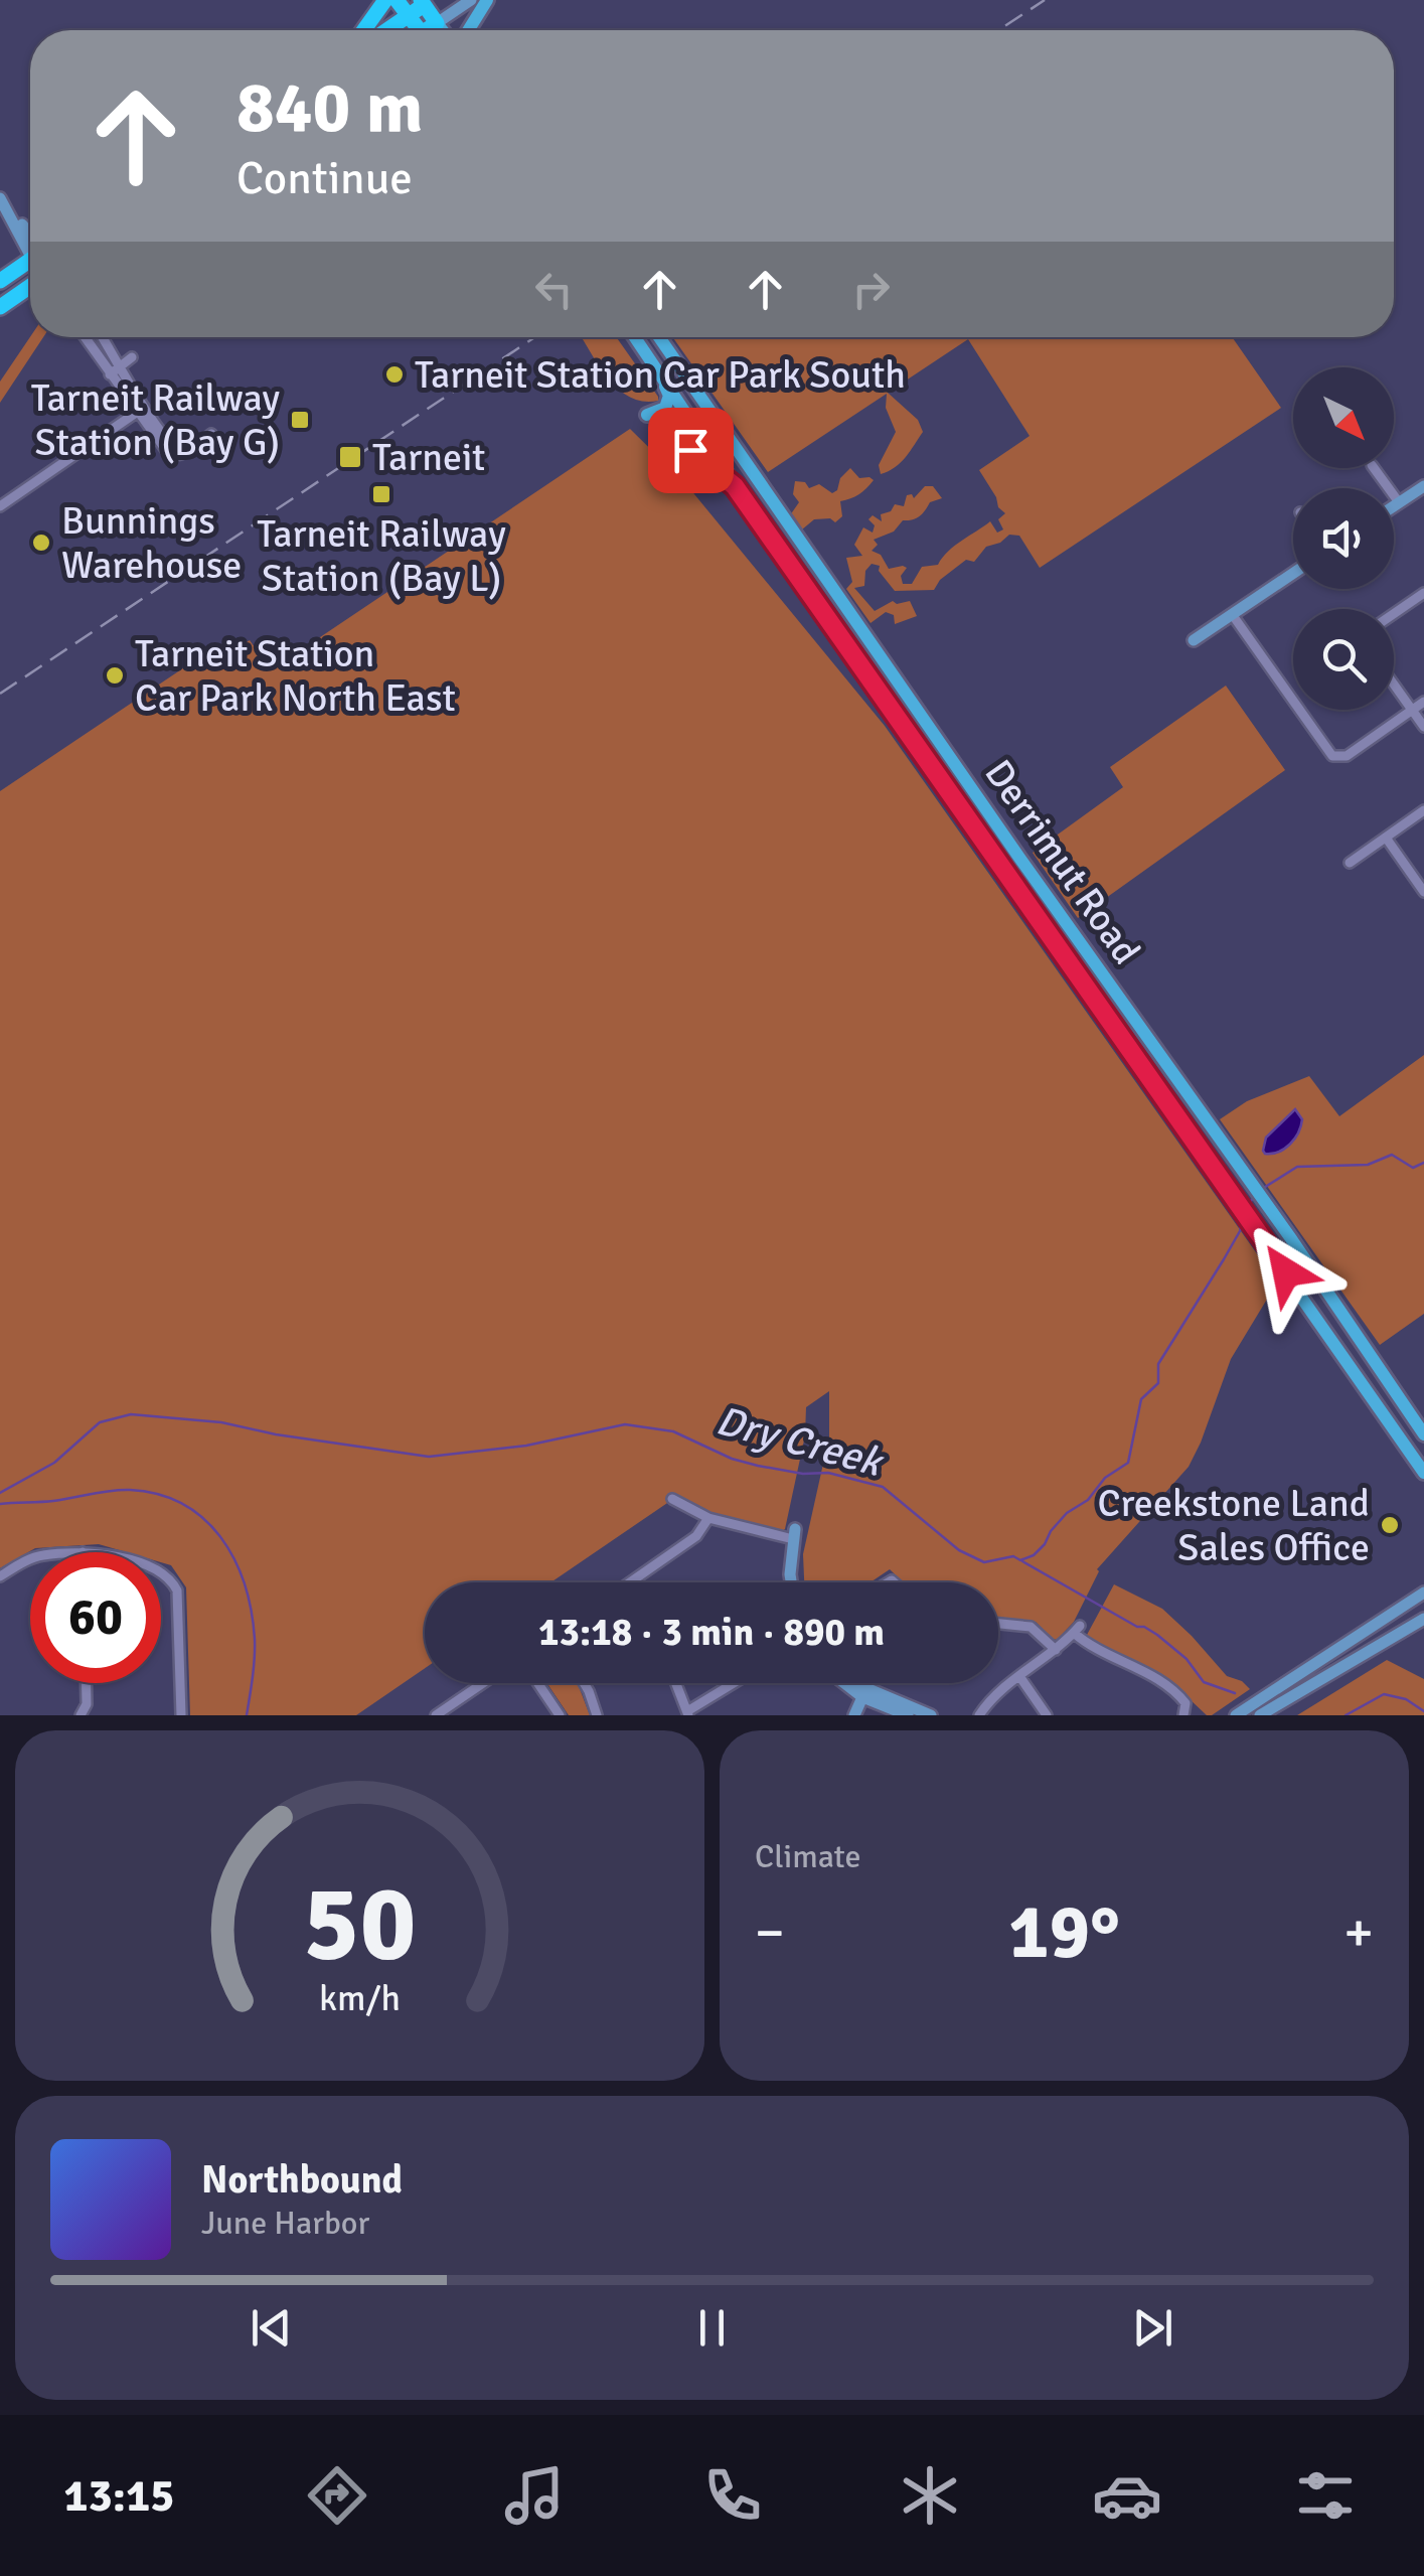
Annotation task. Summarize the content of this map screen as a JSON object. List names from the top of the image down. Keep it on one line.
{"streets":{"main road":["Derrimut Road"]},"water":["Dry Creek"],"places":{"other":["Tarneit Station Car Park South","Bunnings Warehouse","Tarneit Station Car Park North East","Creekstone Land Sales Office"],"transit":["Tarneit Railway Station (Bay G)","Tarneit","Tarneit Railway Station (Bay L)"]},"north":"bottom right","page":{"turn":["840 m","Continue"],"limit":"60","trip":"13:18 · 3 min · 890 m","tile":"Climate","heat":["−","19°","+"],"song":["Northbound","June Harbor"],"tabs":"13:15","gauge":["50","km/h"]}}
